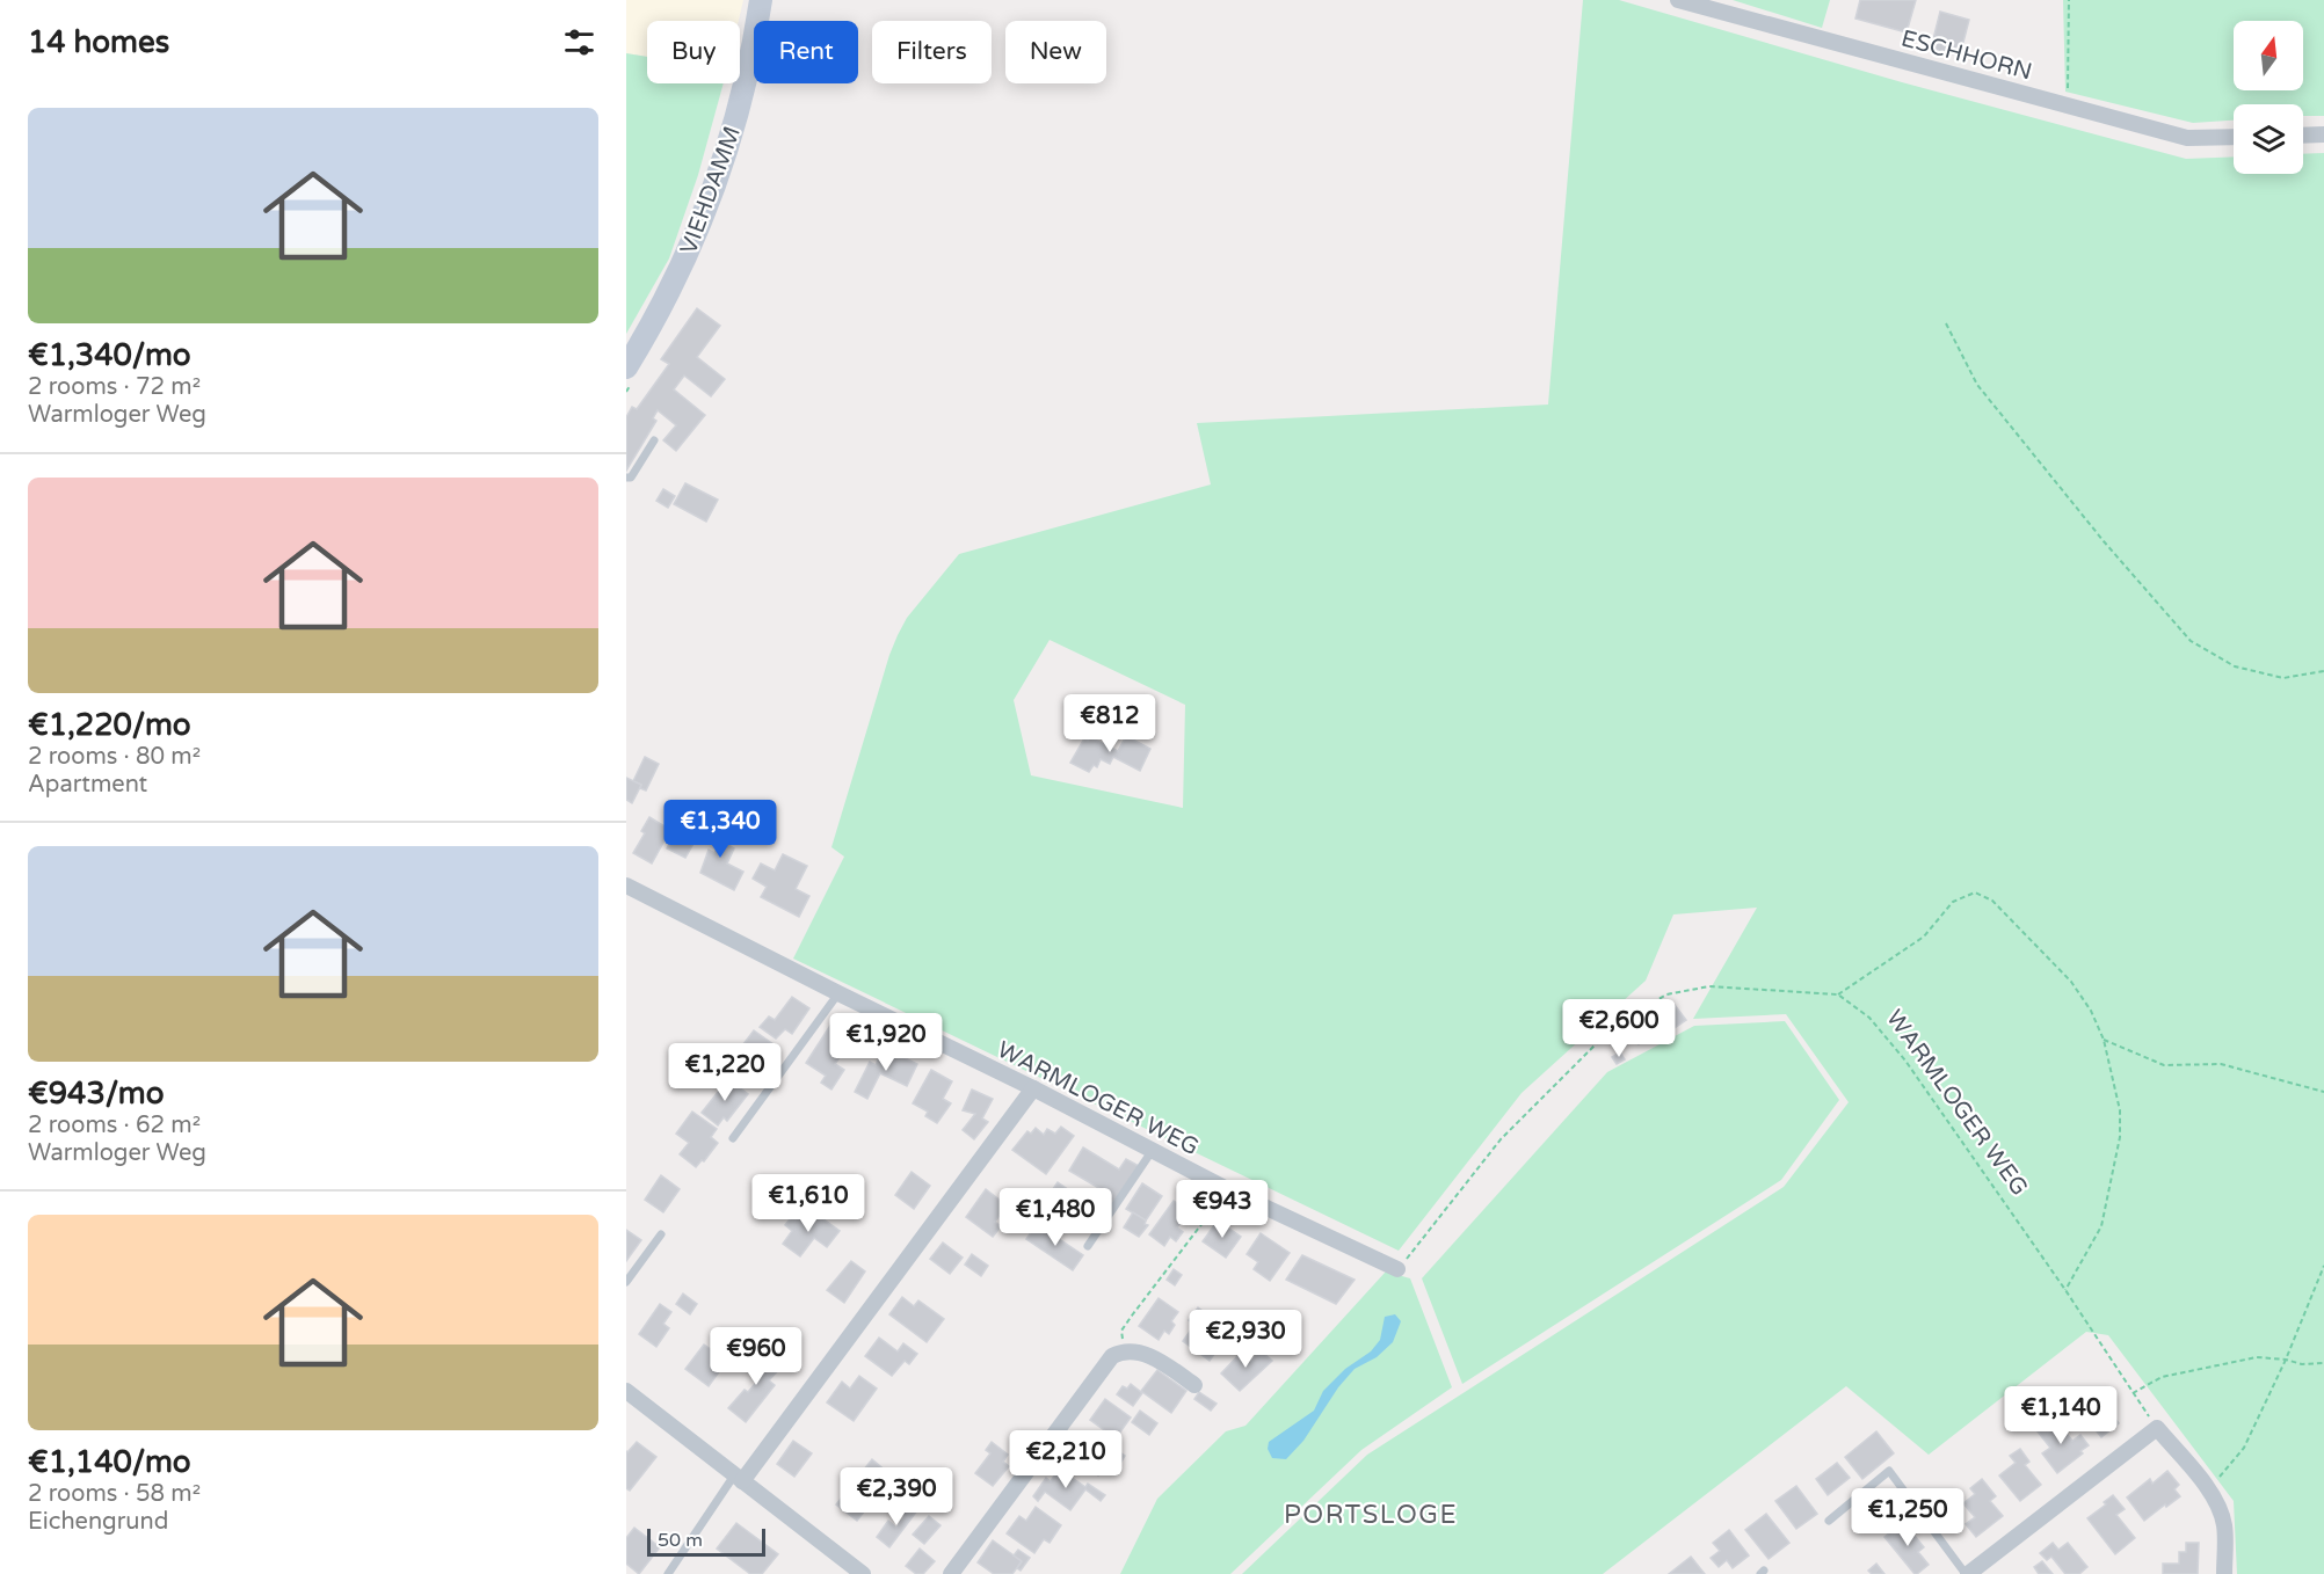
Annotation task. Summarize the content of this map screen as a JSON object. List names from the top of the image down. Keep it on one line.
{"streets":{"main road":["VIEHDAMM"],"street":["ESCHHORN","WARMLOGER WEG"]},"districts":["PORTSLOGE"],"scale_bar":"50 m","north":"top","page":{"heading":"14 homes","chip":["Buy","Rent","Filters","New"],"list":[{"name":"€1,340/mo","note":"2 rooms · 72 m² · Warmloger Weg"},{"name":"€1,220/mo","note":"2 rooms · 80 m² · Apartment"},{"name":"€943/mo","note":"2 rooms · 62 m² · Warmloger Weg"},{"name":"€1,140/mo","note":"2 rooms · 58 m² · Eichengrund"}],"price":["€812","€1,340","€2,600","€1,920","€1,220","€1,610","€943","€1,480","€2,930","€960","€1,140","€2,210","€2,390","€1,250"],"scale":"50 m"}}
